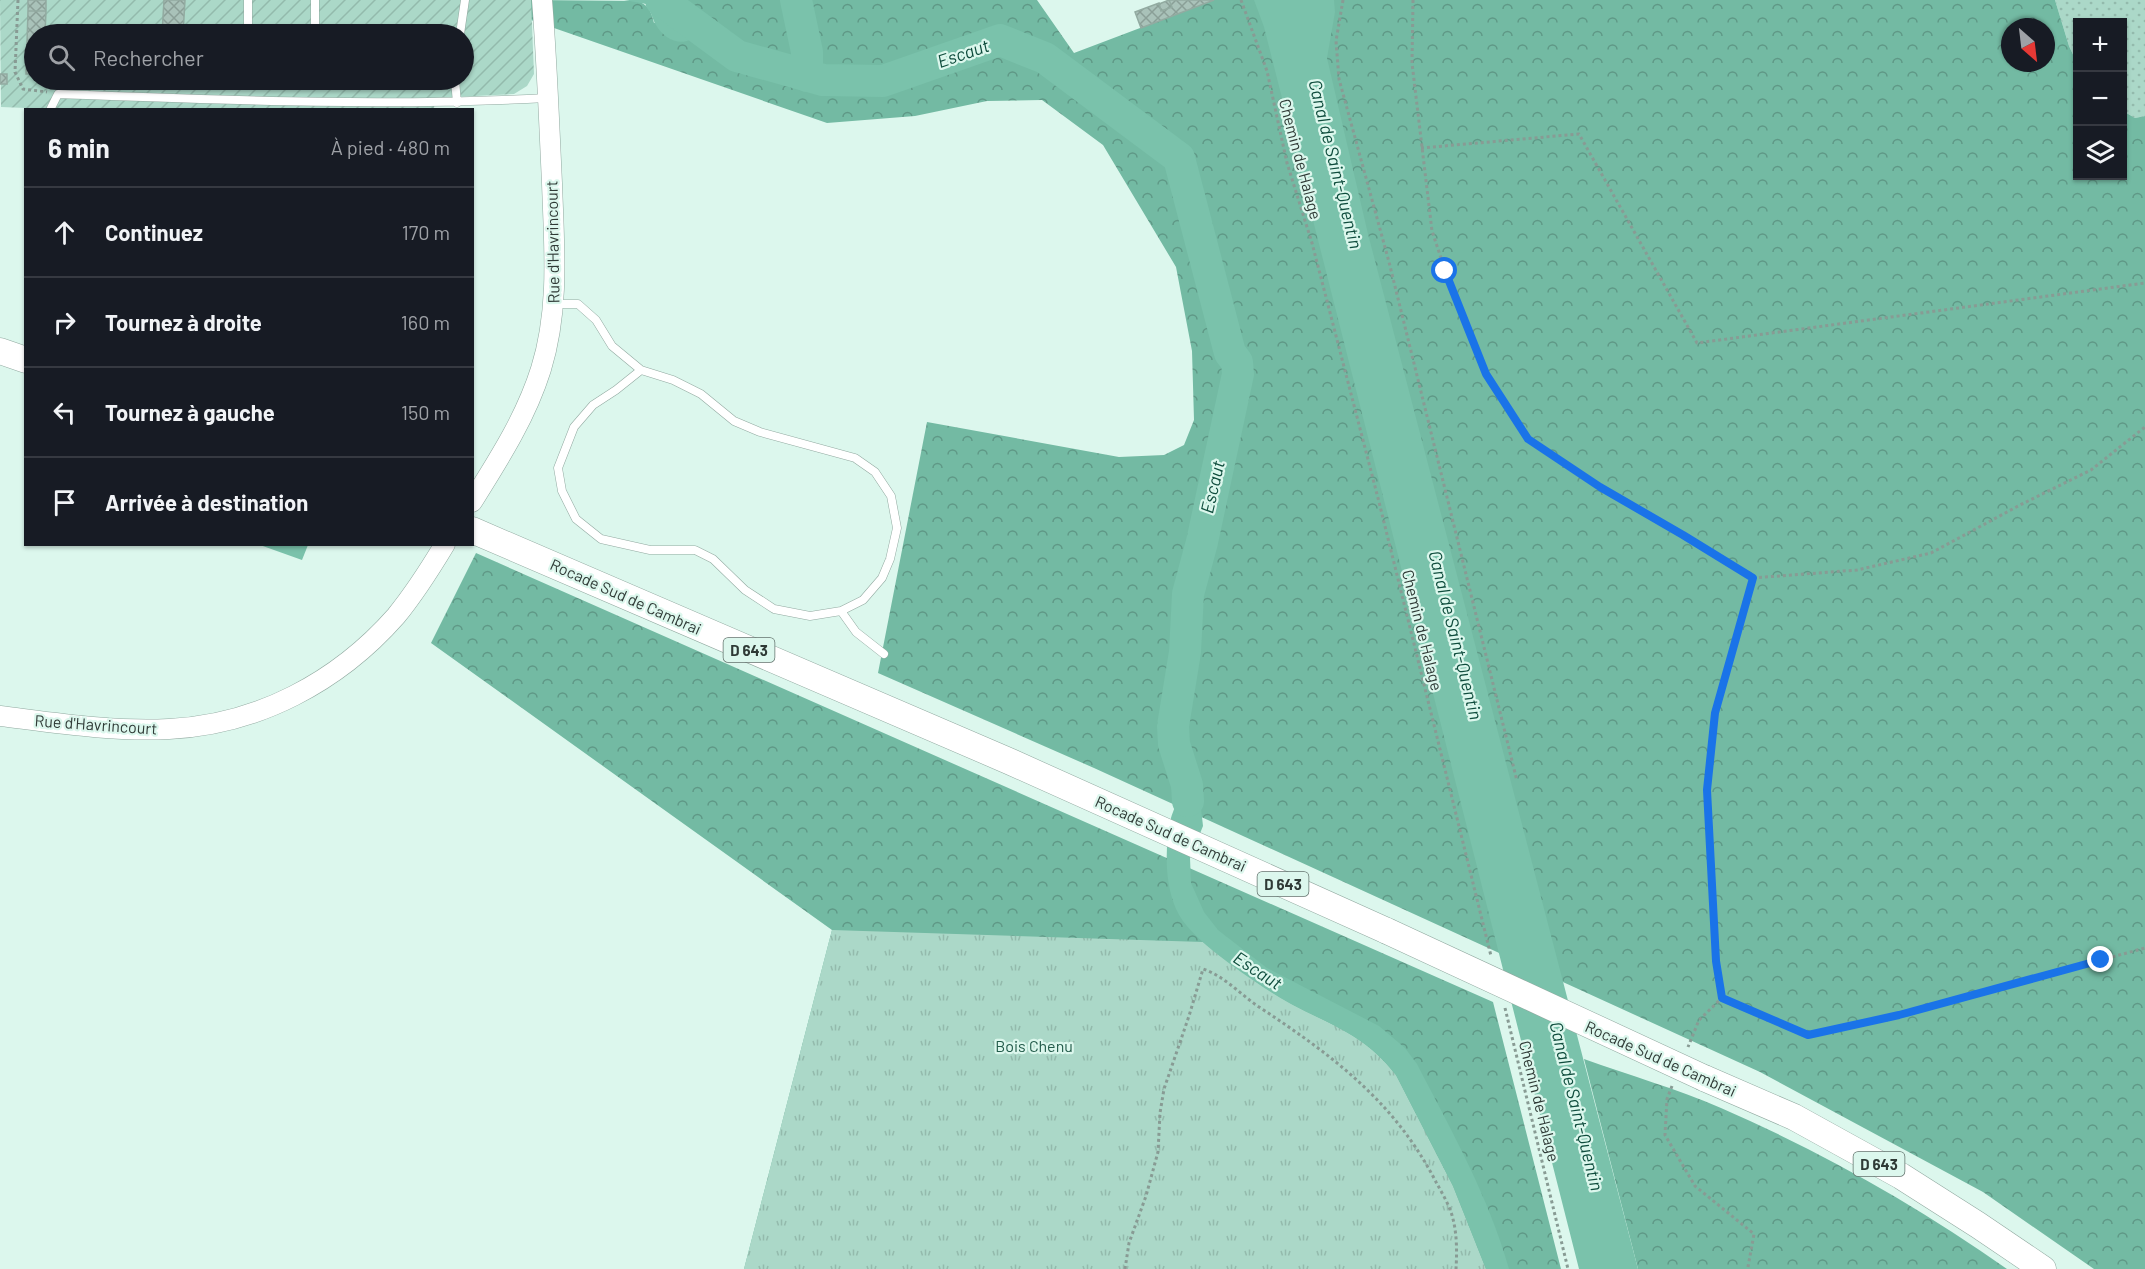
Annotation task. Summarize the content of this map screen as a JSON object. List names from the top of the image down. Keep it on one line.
{"streets":{"highway":["Rocade Sud de Cambrai","D 643"],"street":["Rue d'Havrincourt"],"path":["Chemin de Halage"]},"water":["Escaut","Canal de Saint-Quentin"],"parks":["Bois Chenu"],"north":"bottom right","page":{"map_buttons":["+","−"],"search":"Rechercher","heading":["6 min","À pied · 480 m"],"list":[["Continuez","170 m"],["Tournez à droite","160 m"],["Tournez à gauche","150 m"],"Arrivée à destination"]}}
